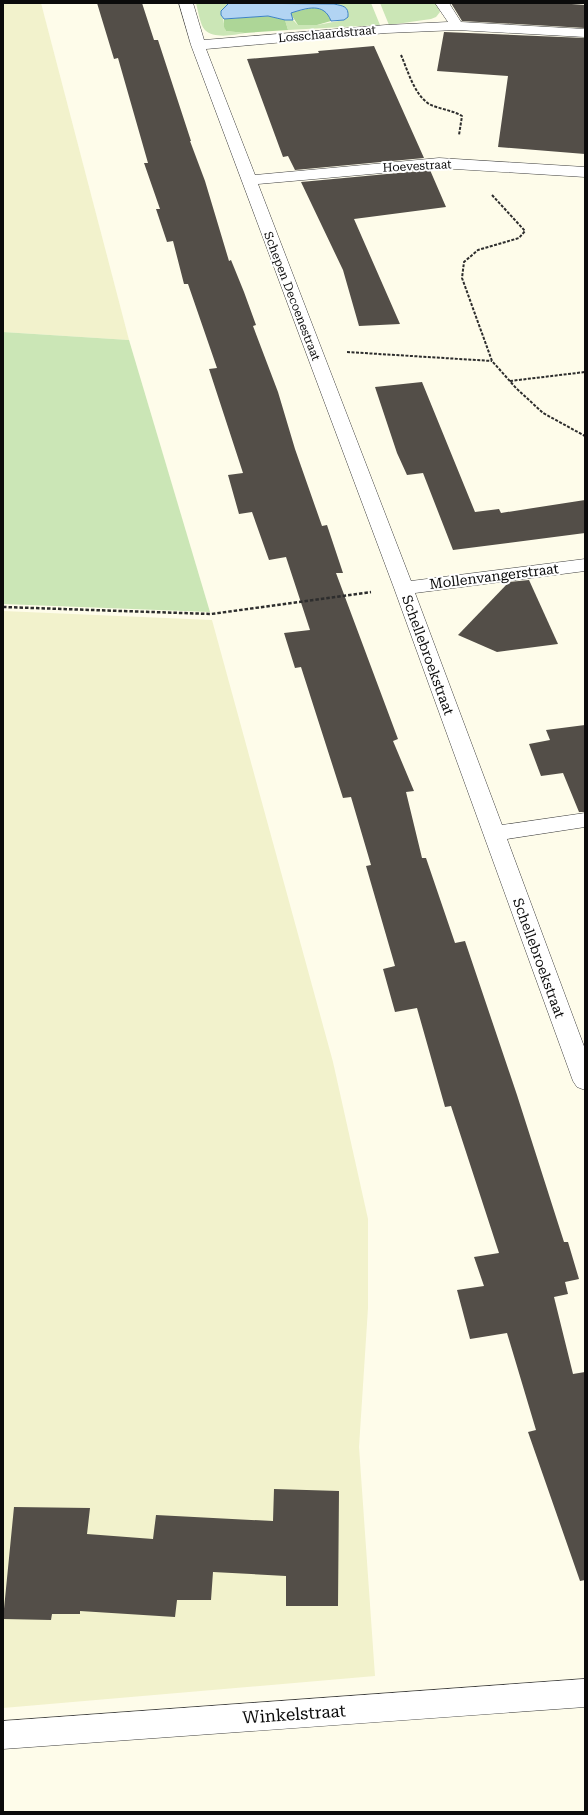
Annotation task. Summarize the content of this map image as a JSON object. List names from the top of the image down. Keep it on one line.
{"streets":{"street":["Losschaardstraat","Hoevestraat","Schepen Decoenestraat","Mollenvangerstraat","Schellebroekstraat","Winkelstraat"]},"crossings":[["Losschaardstraat","Schepen Decoenestraat"],["Hoevestraat","Schepen Decoenestraat"],["Schepen Decoenestraat","Mollenvangerstraat"],["Schepen Decoenestraat","Schellebroekstraat"],["Mollenvangerstraat","Schellebroekstraat"]]}
